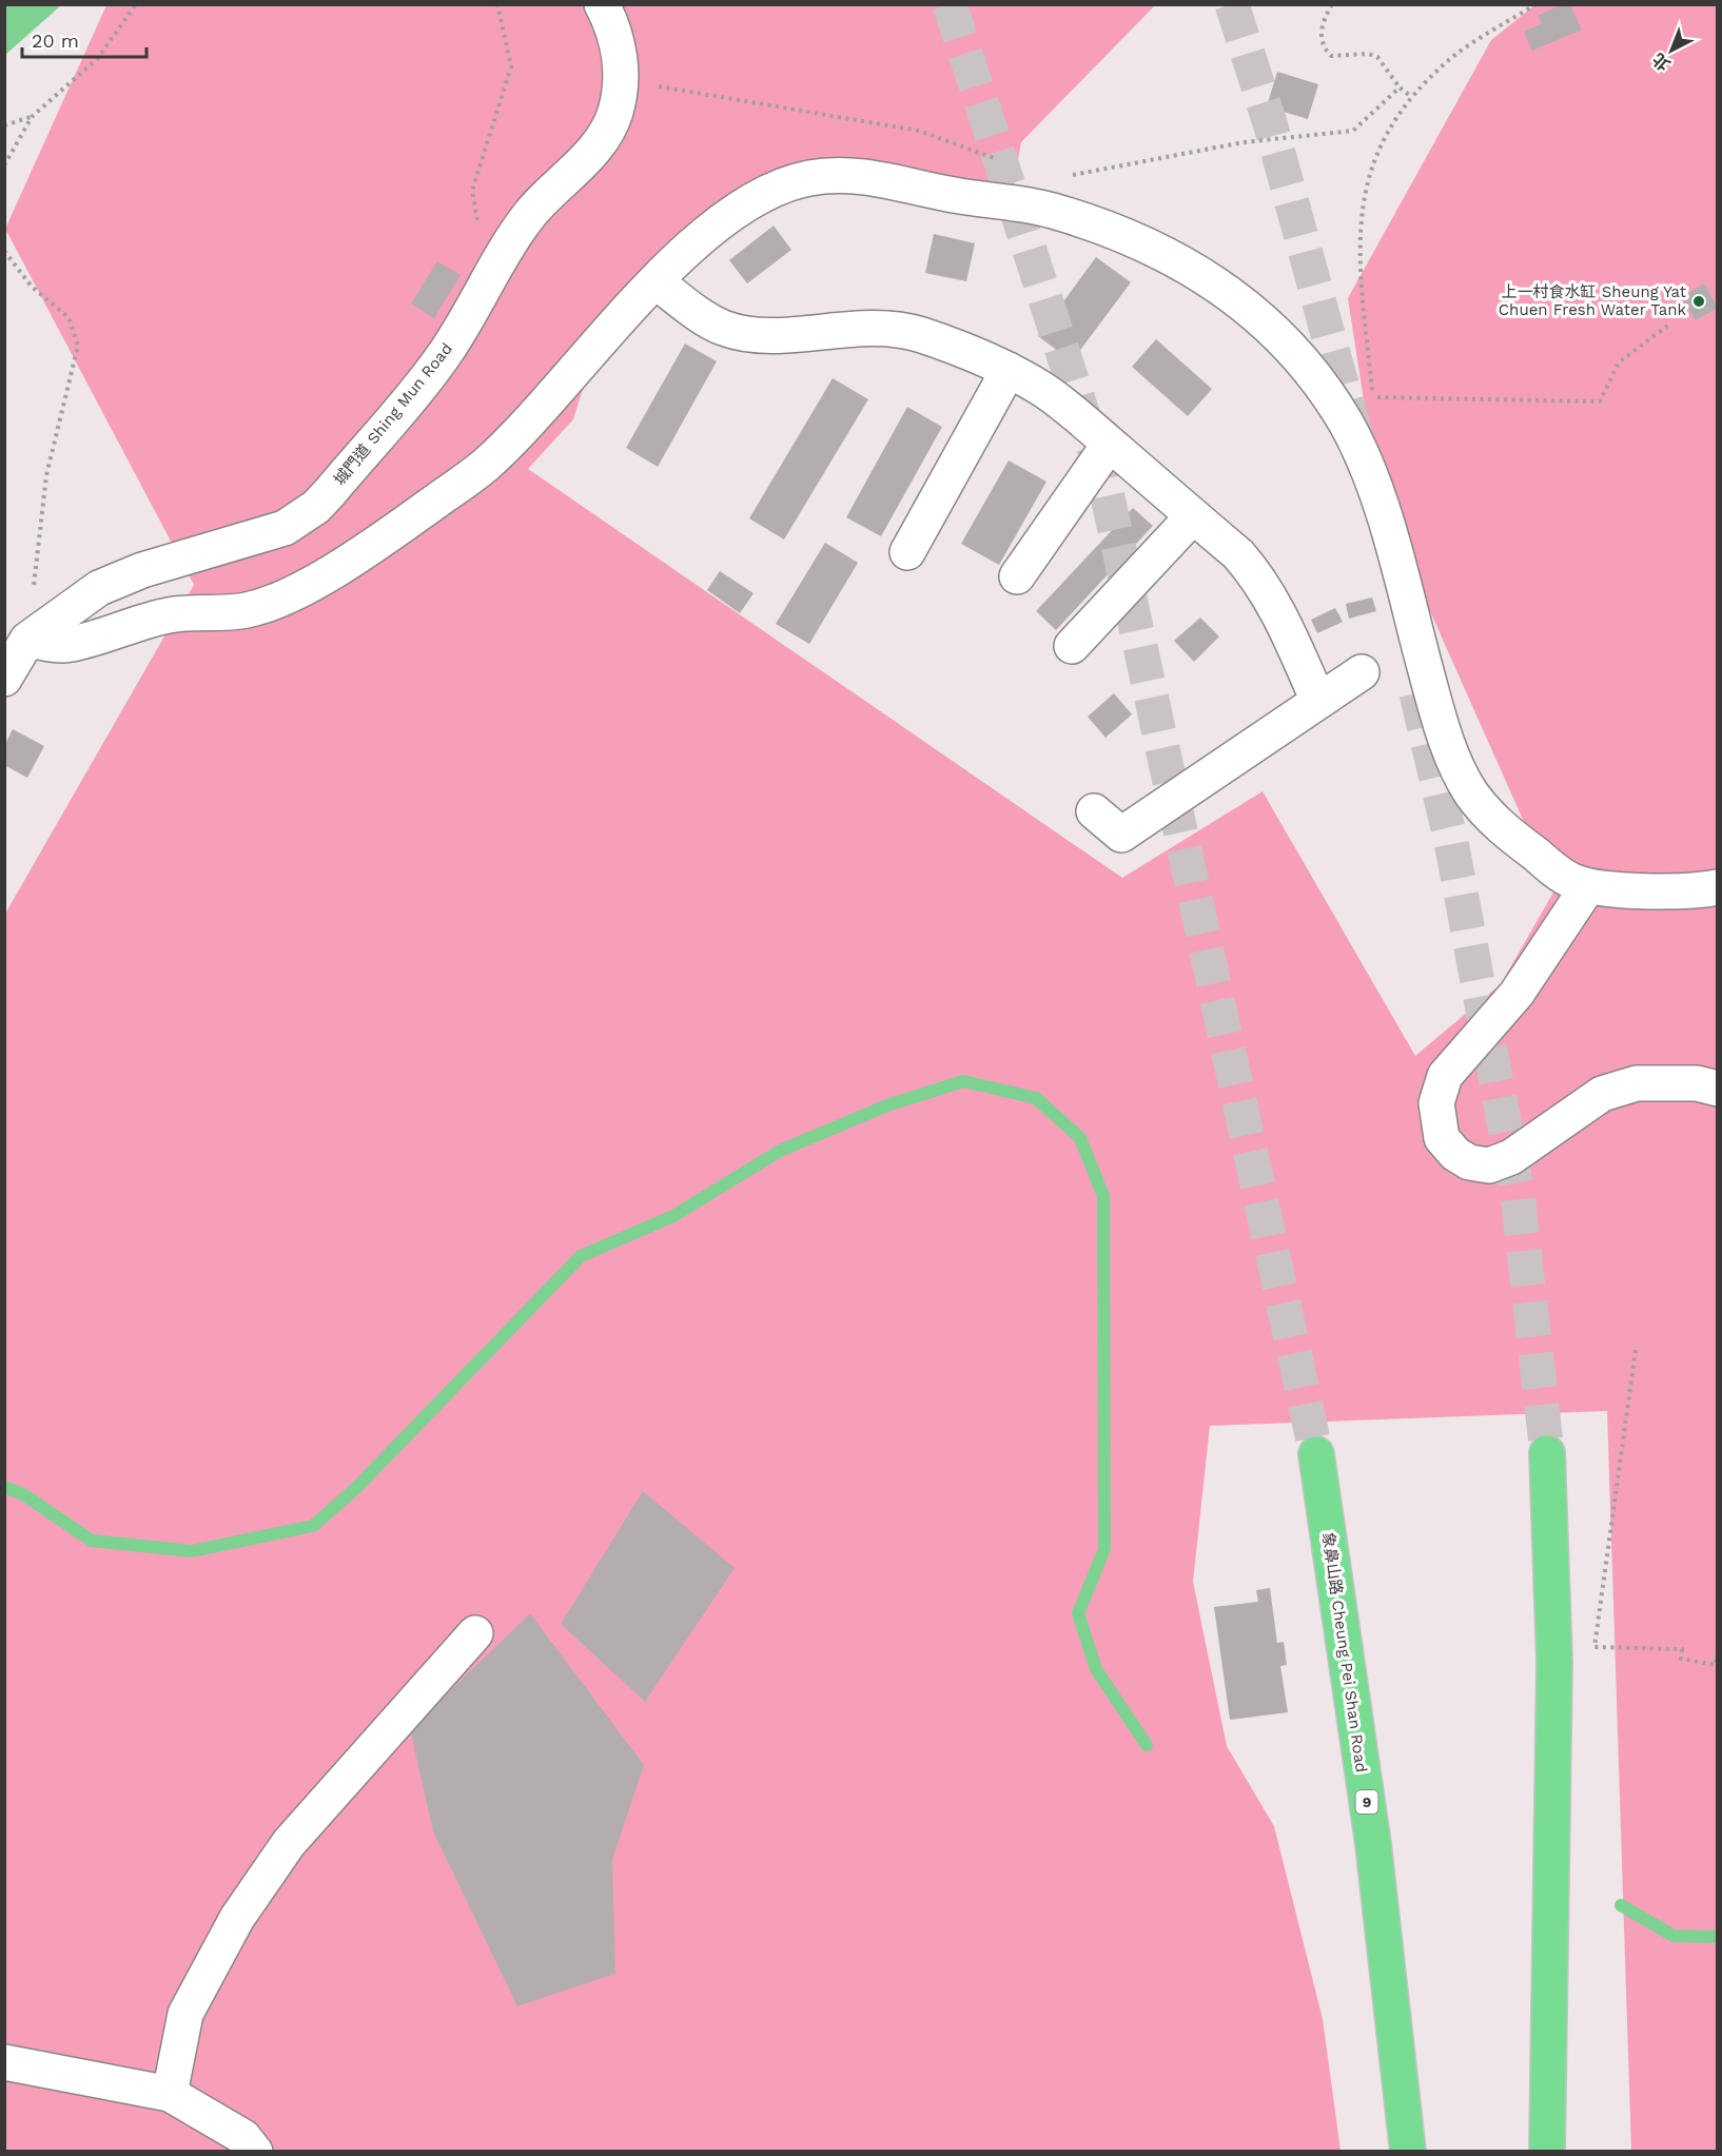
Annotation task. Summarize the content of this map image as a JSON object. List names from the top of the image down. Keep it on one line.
{"streets":{"highway":["象鼻山路 Cheung Pei Shan Road","9"],"lane":["城門道 Shing Mun Road"]},"places":["上一村食水缸 Sheung Yat Chuen Fresh Water Tank"],"scale_bar":"20 m","north":"bottom left"}
